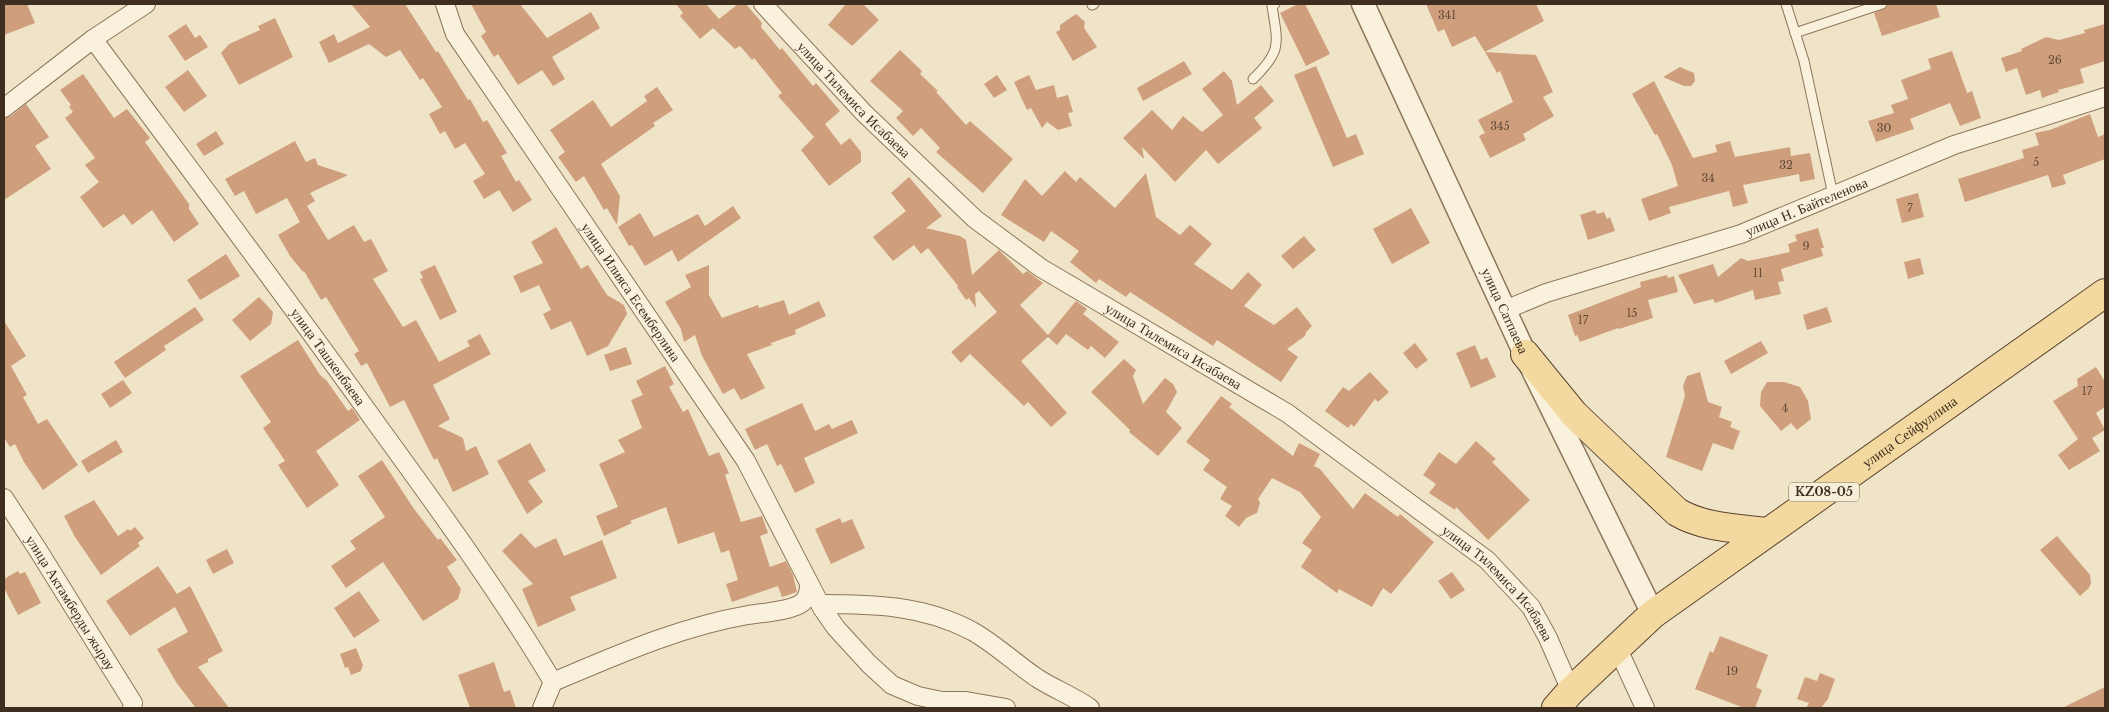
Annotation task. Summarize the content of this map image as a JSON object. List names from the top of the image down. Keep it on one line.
{"streets":{"main road":["улица Сейфуллина","KZ08-05"],"street":["улица Тилемиса Исабаева","улица Н. Байтеленова","улица Илияса Есемберлина","улица Сатпаева","улица Ташкенбаева","улица Актамберды жырау"]},"crossings":[["улица Тилемиса Исабаева","улица Сейфуллина"],["улица Н. Байтеленова","улица Сатпаева"],["улица Сатпаева","улица Сейфуллина"]],"house_numbers":["341","26","345","30","5","32","34","7","9","11","15","17","17","4","19"]}
